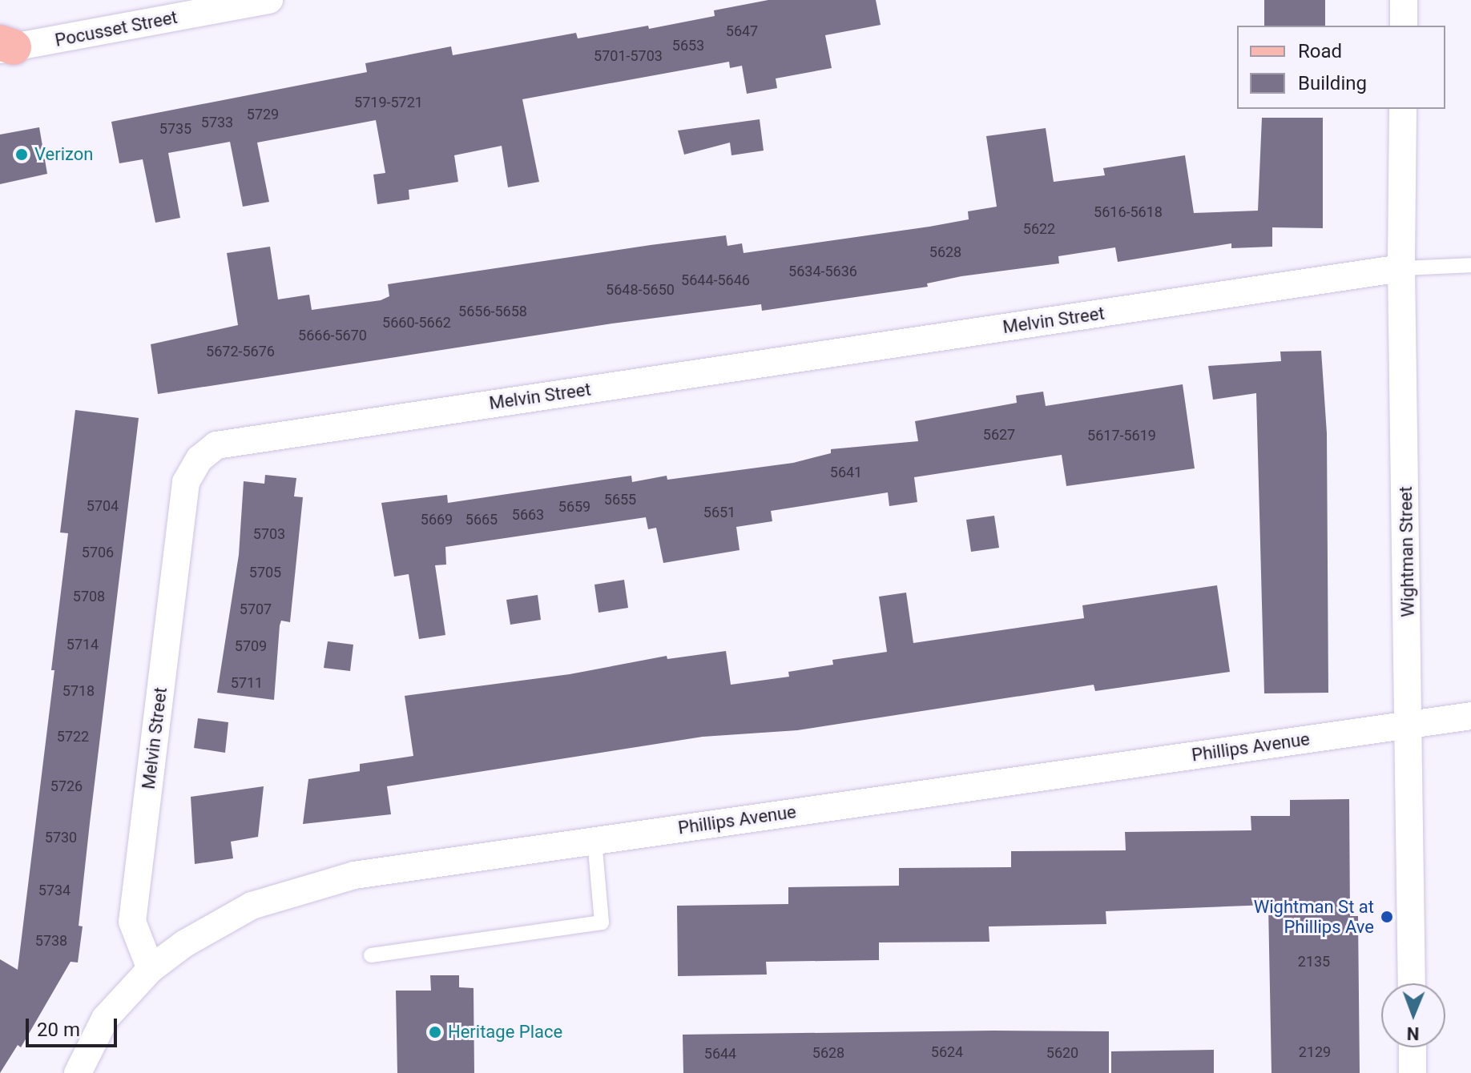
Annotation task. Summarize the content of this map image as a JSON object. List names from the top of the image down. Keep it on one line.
{"streets":{"street":["Pocusset Street","Melvin Street","Wightman Street","Phillips Avenue"]},"crossings":[["Melvin Street","Wightman Street"],["Melvin Street","Phillips Avenue"],["Wightman Street","Phillips Avenue"]],"places":["Verizon","Wightman St at Phillips Ave","Heritage Place"],"house_numbers":["5647","5653","5701-5703","5719-5721","5729","5733","5735","5616-5618","5622","5628","5634-5636","5644-5646","5648-5650","5656-5658","5660-5662","5666-5670","5672-5676","5627","5617-5619","5641","5655","5704","5659","5651","5663","5669","5665","5703","5706","5705","5708","5707","5714","5709","5711","5718","5722","5726","5730","5734","5738","2135","5624","2129","5628","5620","5644"],"legend":["Road","Building"],"scale_bar":"20 m","north":"bottom"}
